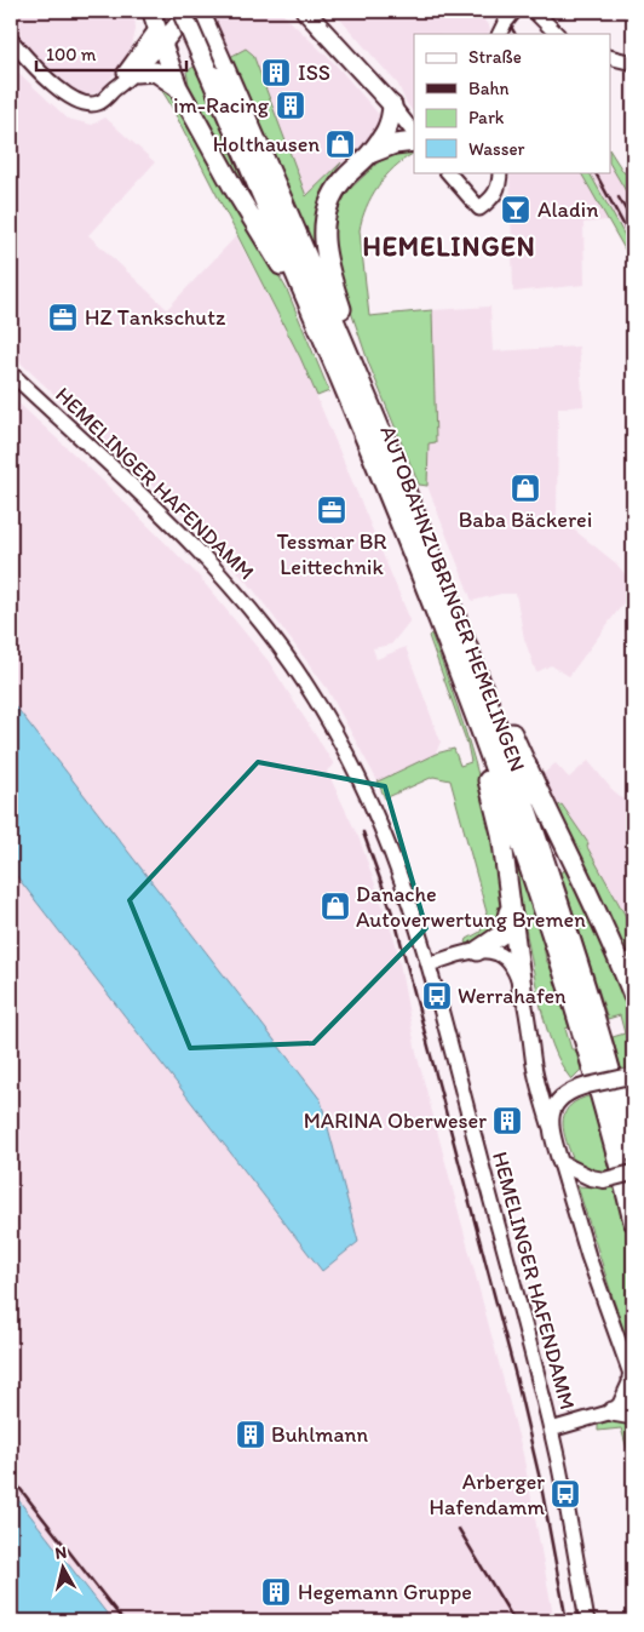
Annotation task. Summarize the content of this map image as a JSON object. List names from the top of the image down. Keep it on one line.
{"streets":{"highway":["AUTOBAHNZUBRINGER HEMELINGEN"],"street":["HEMELINGER HAFENDAMM"]},"districts":["HEMELINGEN"],"places":{"building":["ISS","im-Racing","MARINA Oberweser","Buhlmann","Hegemann Gruppe"],"shop":["Holthausen","Baba Bäckerei","Danache Autoverwertung Bremen"],"bar":["Aladin"],"office":["HZ Tankschutz","Tessmar BR Leittechnik"],"bus stop":["Werrahafen","Arberger Hafendamm"]},"legend":["Straße","Bahn","Park","Wasser"],"scale_bar":"100 m","north":"top"}
